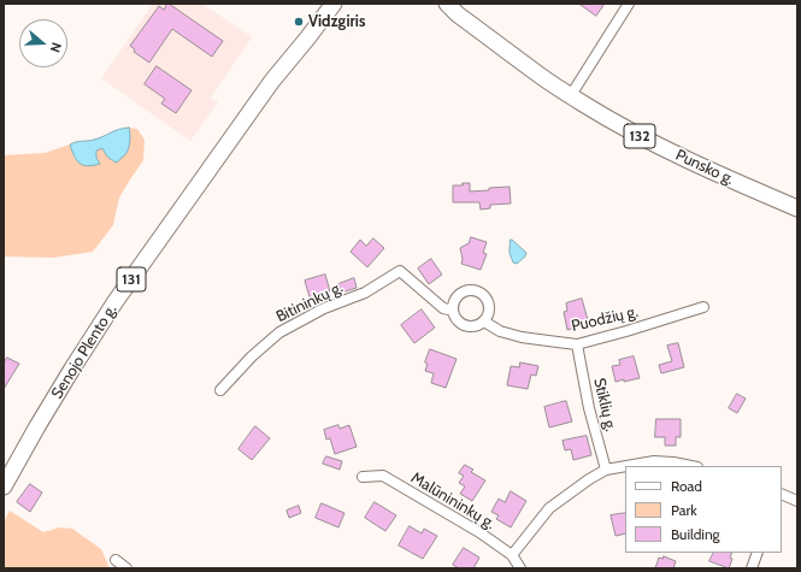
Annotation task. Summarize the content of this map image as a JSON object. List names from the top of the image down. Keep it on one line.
{"streets":{"main road":["132","Punsko g.","131","Senojo Plento g."],"street":["Bitininkų g.","Puodžių g.","Stiklių g.","Malūnininkų g."]},"crossings":[["Bitininkų g.","Puodžių g."],["Puodžių g.","Stiklių g."]],"places":["Vidzgiris"],"legend":["Road","Park","Building"],"north":"right"}
